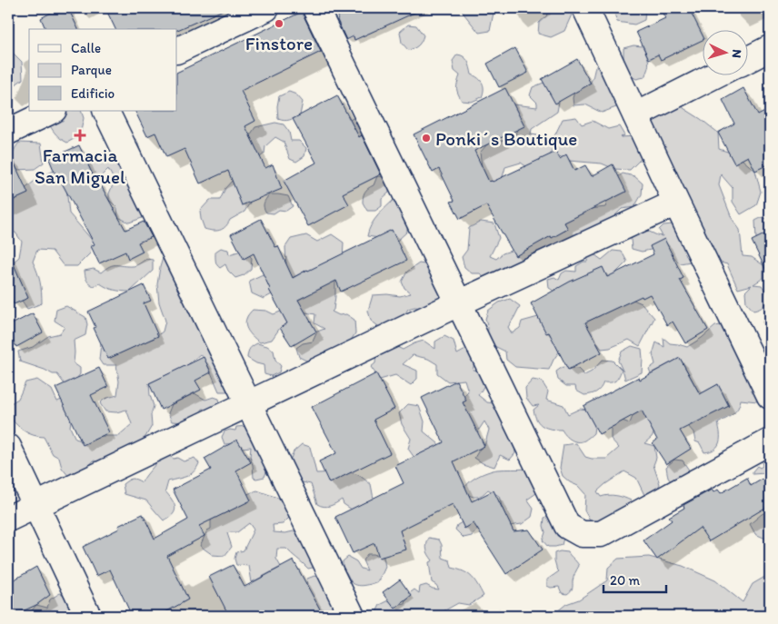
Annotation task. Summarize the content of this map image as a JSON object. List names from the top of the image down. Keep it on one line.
{"places":{"other":["Finstore","Ponki´s Boutique"],"health":["Farmacia San Miguel"]},"legend":["Calle","Parque","Edificio"],"scale_bar":"20 m","north":"right"}
